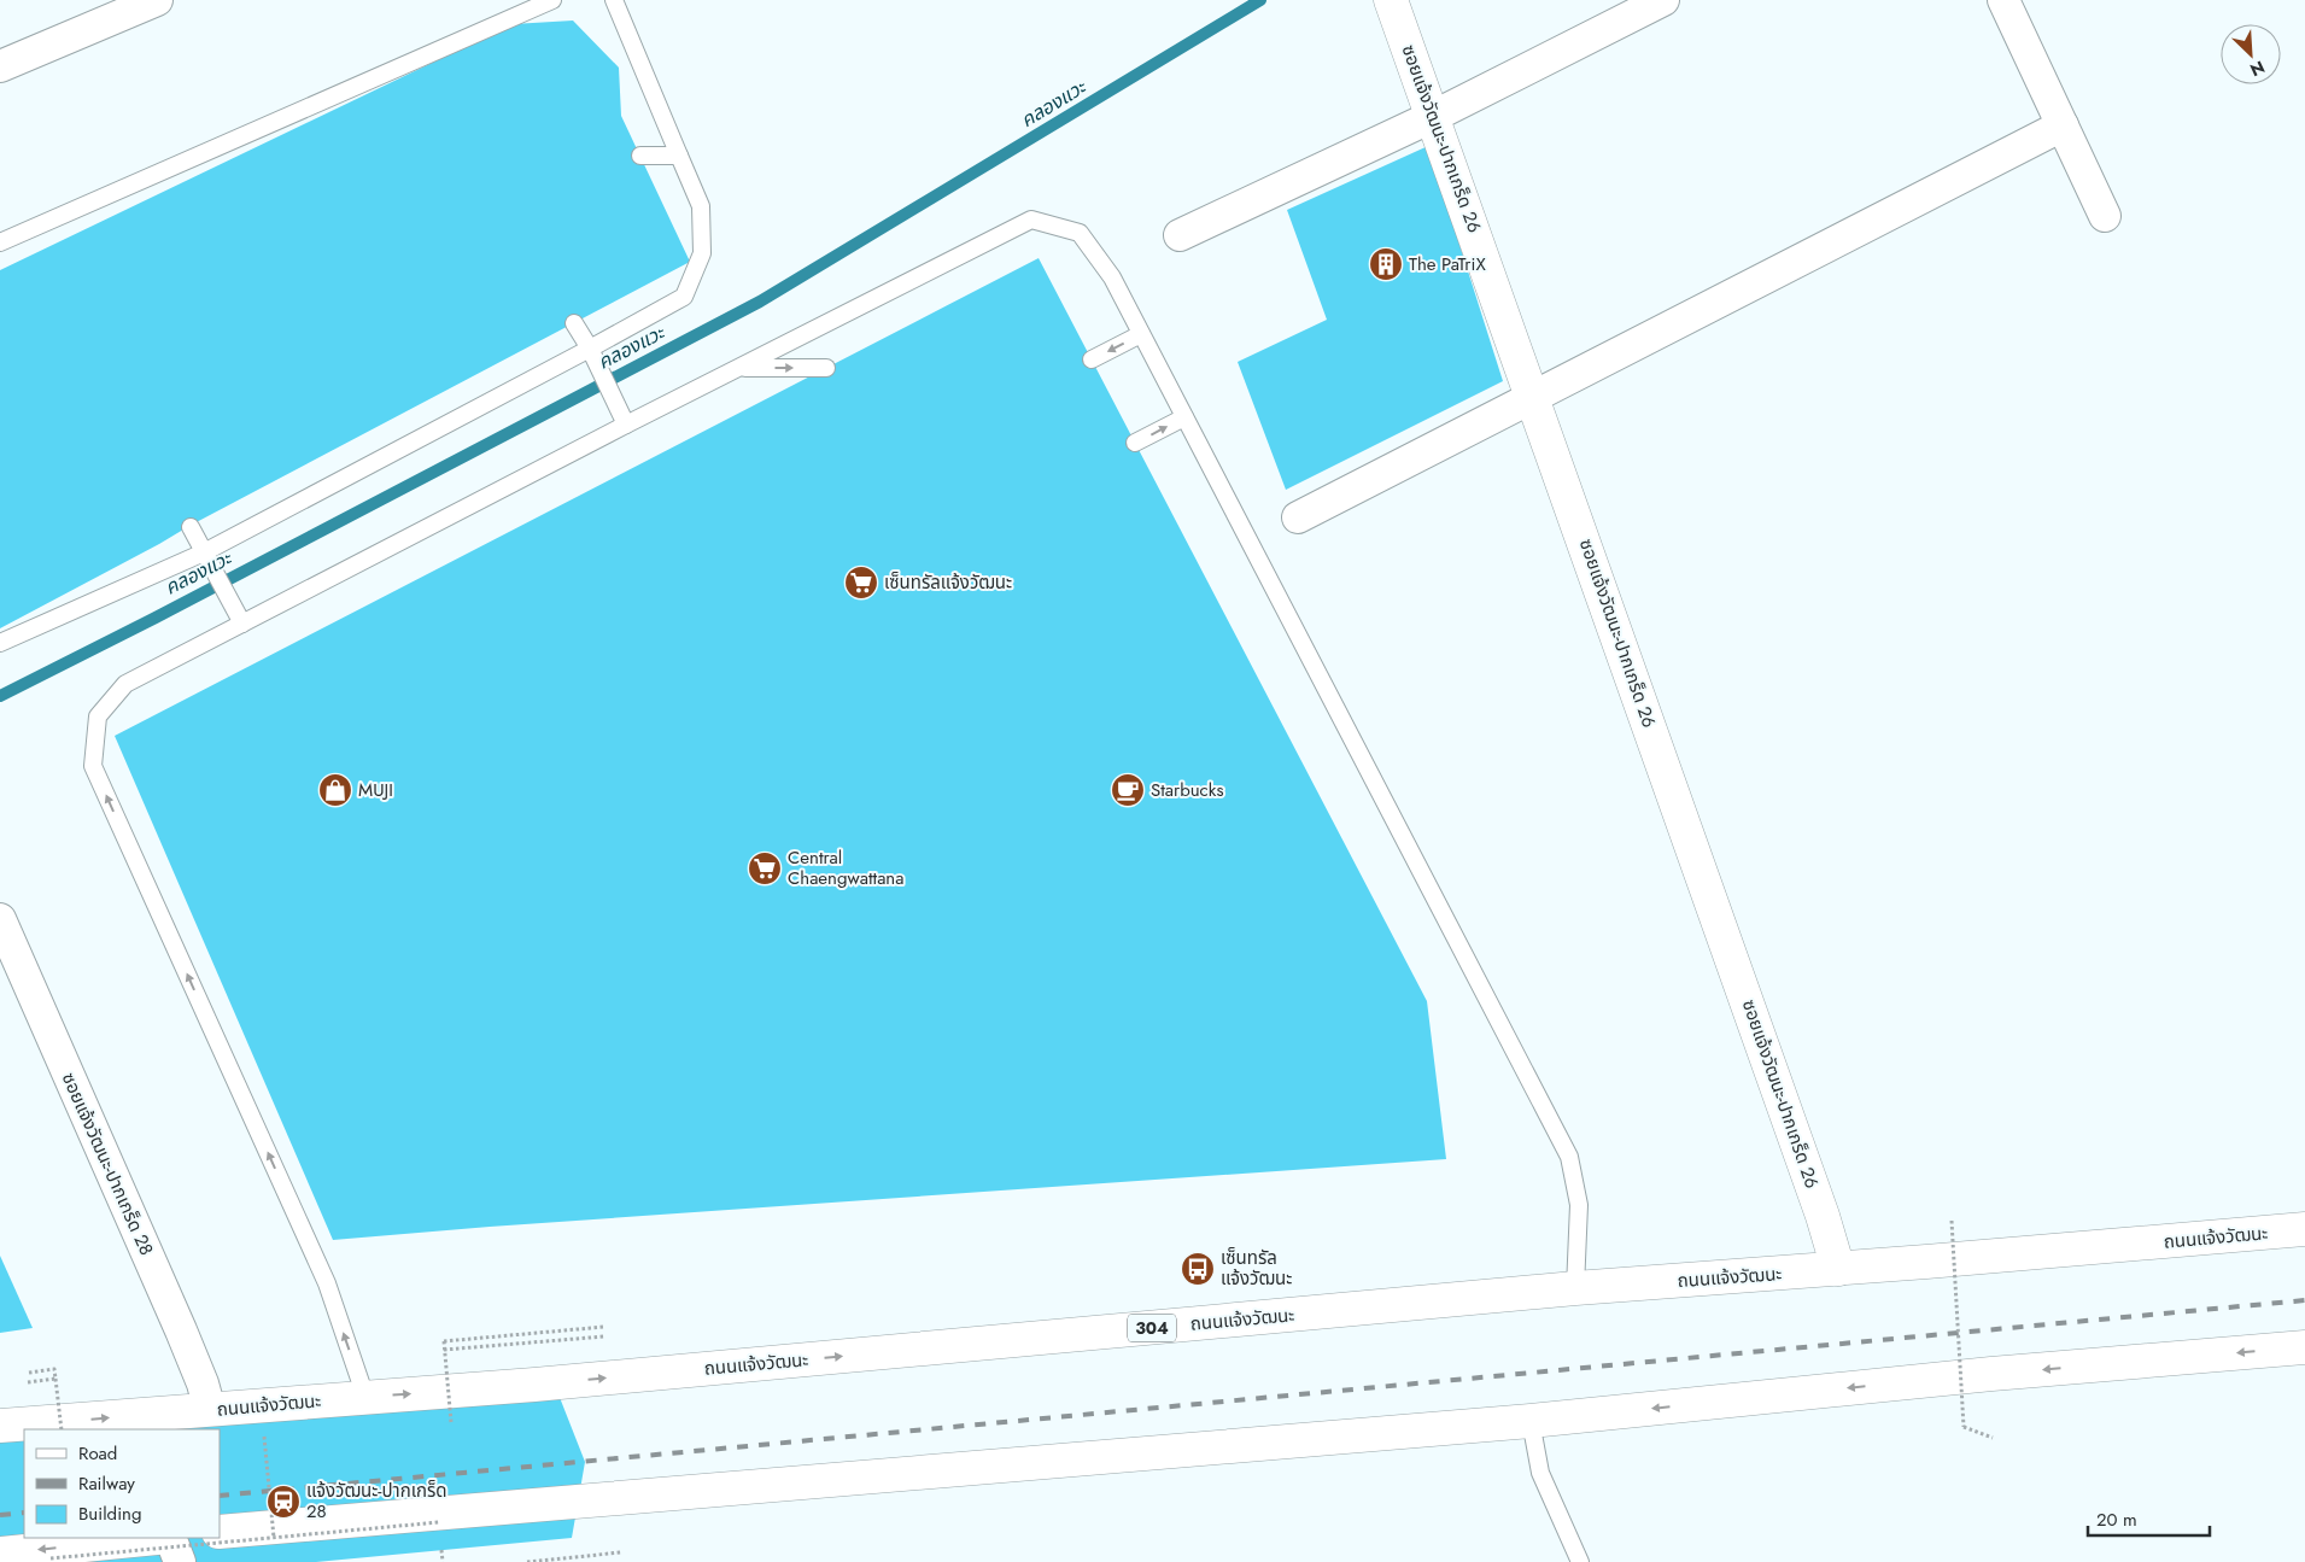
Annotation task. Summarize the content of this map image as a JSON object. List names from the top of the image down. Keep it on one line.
{"streets":{"main road":["ซอยแจ้งวัฒนะ-ปากเกร็ด 26","ถนนแจ้งวัฒนะ","304"],"street":["ซอยแจ้งวัฒนะ-ปากเกร็ด 28"]},"crossings":[["ซอยแจ้งวัฒนะ-ปากเกร็ด 26","ถนนแจ้งวัฒนะ"],["ซอยแจ้งวัฒนะ-ปากเกร็ด 28","ถนนแจ้งวัฒนะ"]],"water":["คลองแวะ"],"places":{"building":["The PaTriX"],"supermarket":["เซ็นทรัลแจ้งวัฒนะ","Central Chaengwattana"],"shop":["MUJI"],"cafe":["Starbucks"],"bus stop":["เซ็นทรัล แจ้งวัฒนะ"],"station":["แจ้งวัฒนะ-ปากเกร็ด 28"]},"legend":["Road","Railway","Building"],"scale_bar":"20 m","north":"bottom right"}
